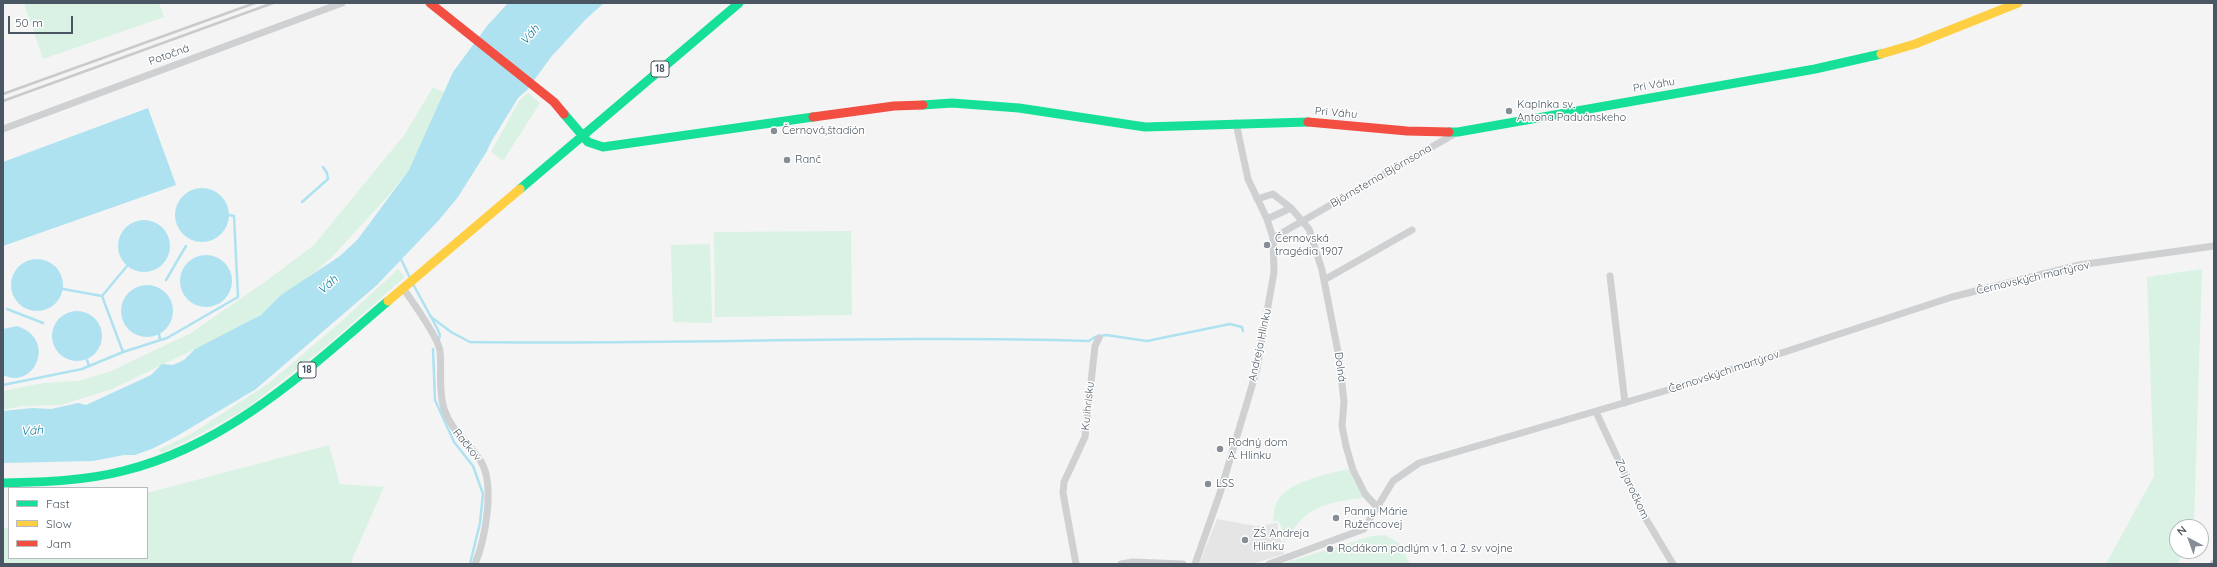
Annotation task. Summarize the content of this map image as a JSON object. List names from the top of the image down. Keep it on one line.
{"streets":{"street":["Potočná","18","Pri Váhu","Björnsterna Björnsona","Černovských martýrov","Andreja Hlinku","Dolná","Ku ihrisku","Račkov","Za jaročkom"]},"crossings":[["18","Pri Váhu"],["18","Račkov"],["Pri Váhu","Björnsterna Björnsona"],["Pri Váhu","Andreja Hlinku"],["Björnsterna Björnsona","Andreja Hlinku"],["Björnsterna Björnsona","Dolná"],["Černovských martýrov","Dolná"],["Černovských martýrov","Za jaročkom"]],"water":["Váh"],"places":["Kaplnka sv. Antona Paduánskeho","Černová,štadión","Ranč","Černovská tragédia 1907","Rodný dom A. Hlinku","LSS","Panny Márie Ružencovej","ZŠ Andreja Hlinku","Rodákom padlým v 1. a 2. sv vojne"],"legend":["Fast","Slow","Jam"],"scale_bar":"50 m","north":"top left"}
